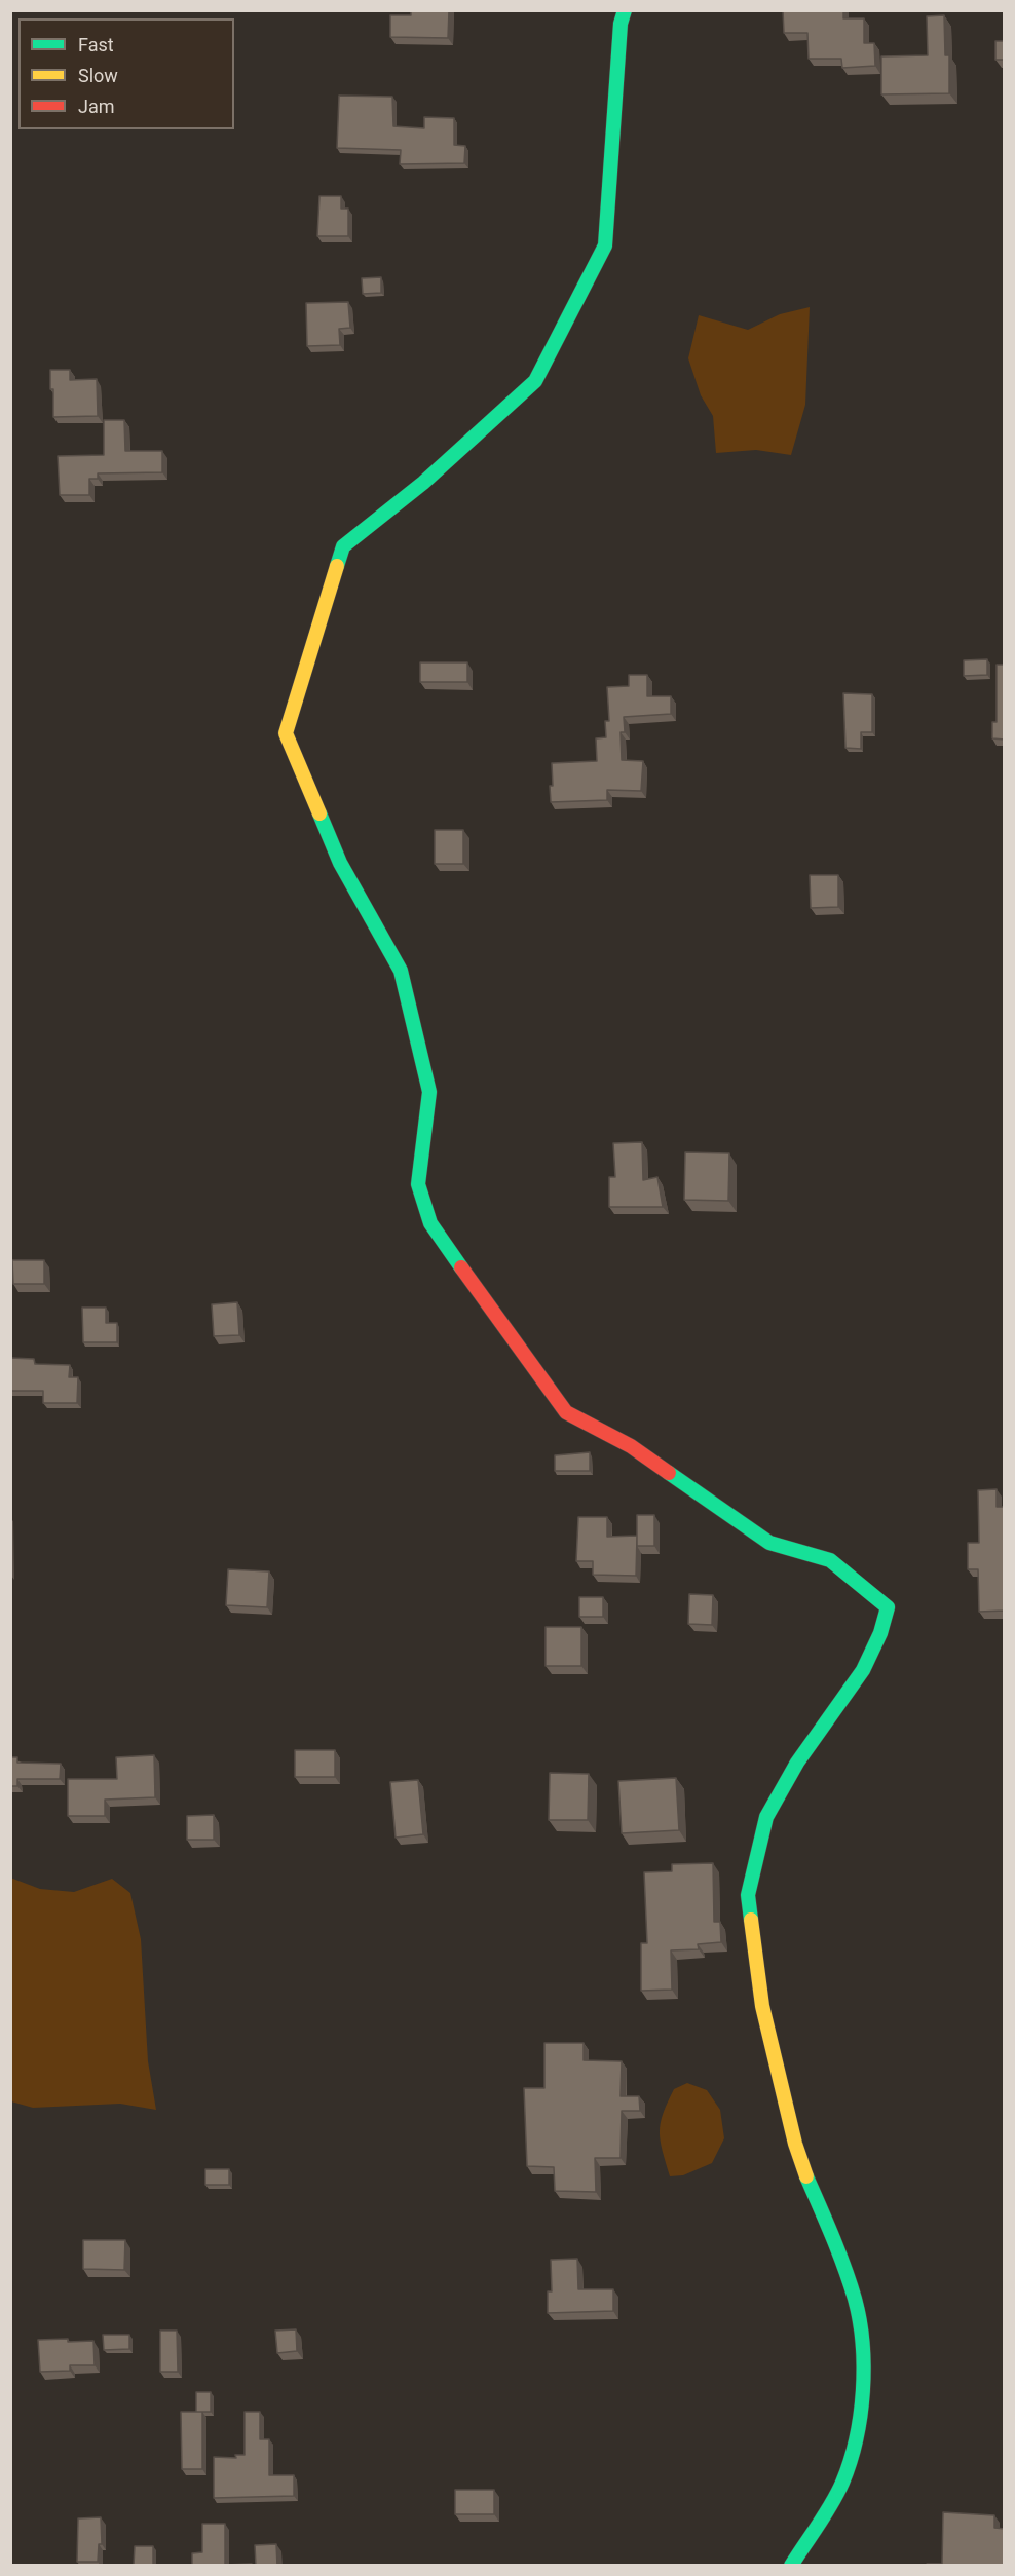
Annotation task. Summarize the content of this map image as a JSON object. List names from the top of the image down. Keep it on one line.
{"legend":["Fast","Slow","Jam"]}
